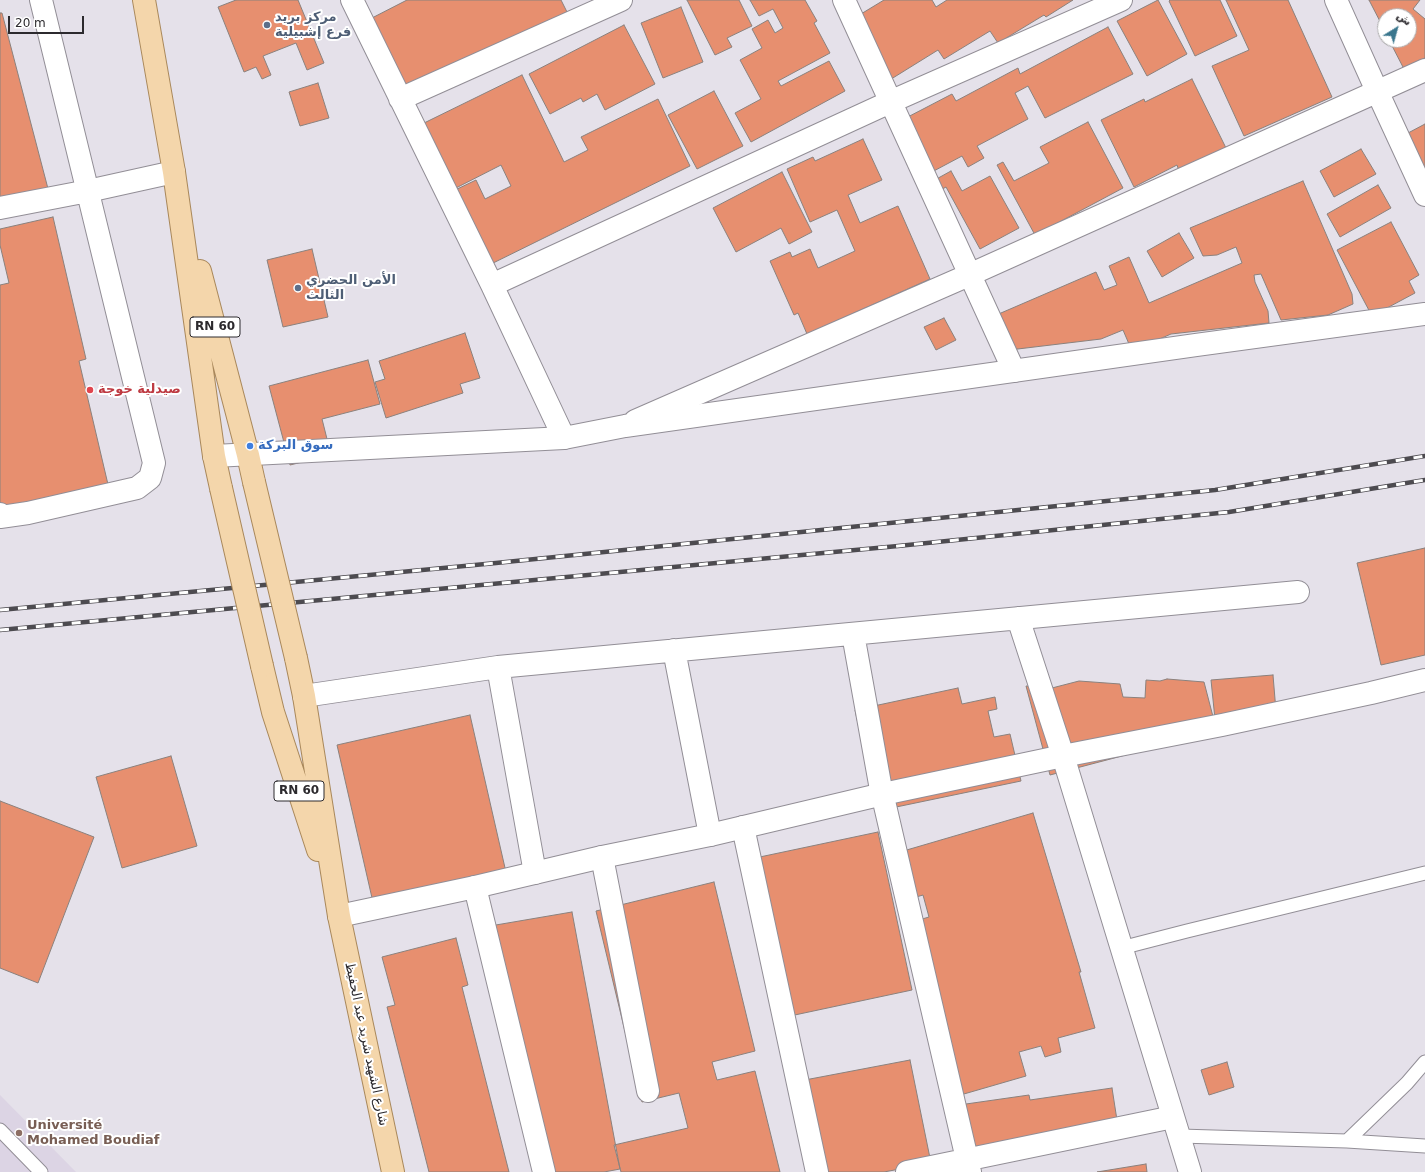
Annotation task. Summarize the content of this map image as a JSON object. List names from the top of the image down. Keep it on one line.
{"streets":{"main road":["RN 60","شارع الشهيد شريد عبد الحفيظ"]},"crossings":[["RN 60","شارع الشهيد شريد عبد الحفيظ"]],"places":["مركز بريد فرع إشبيلية","الأمن الحضري الثالث","صيدلية خوجة","سوق البركة","Université Mohamed Boudiaf"],"scale_bar":"20 m","north":"top right"}
